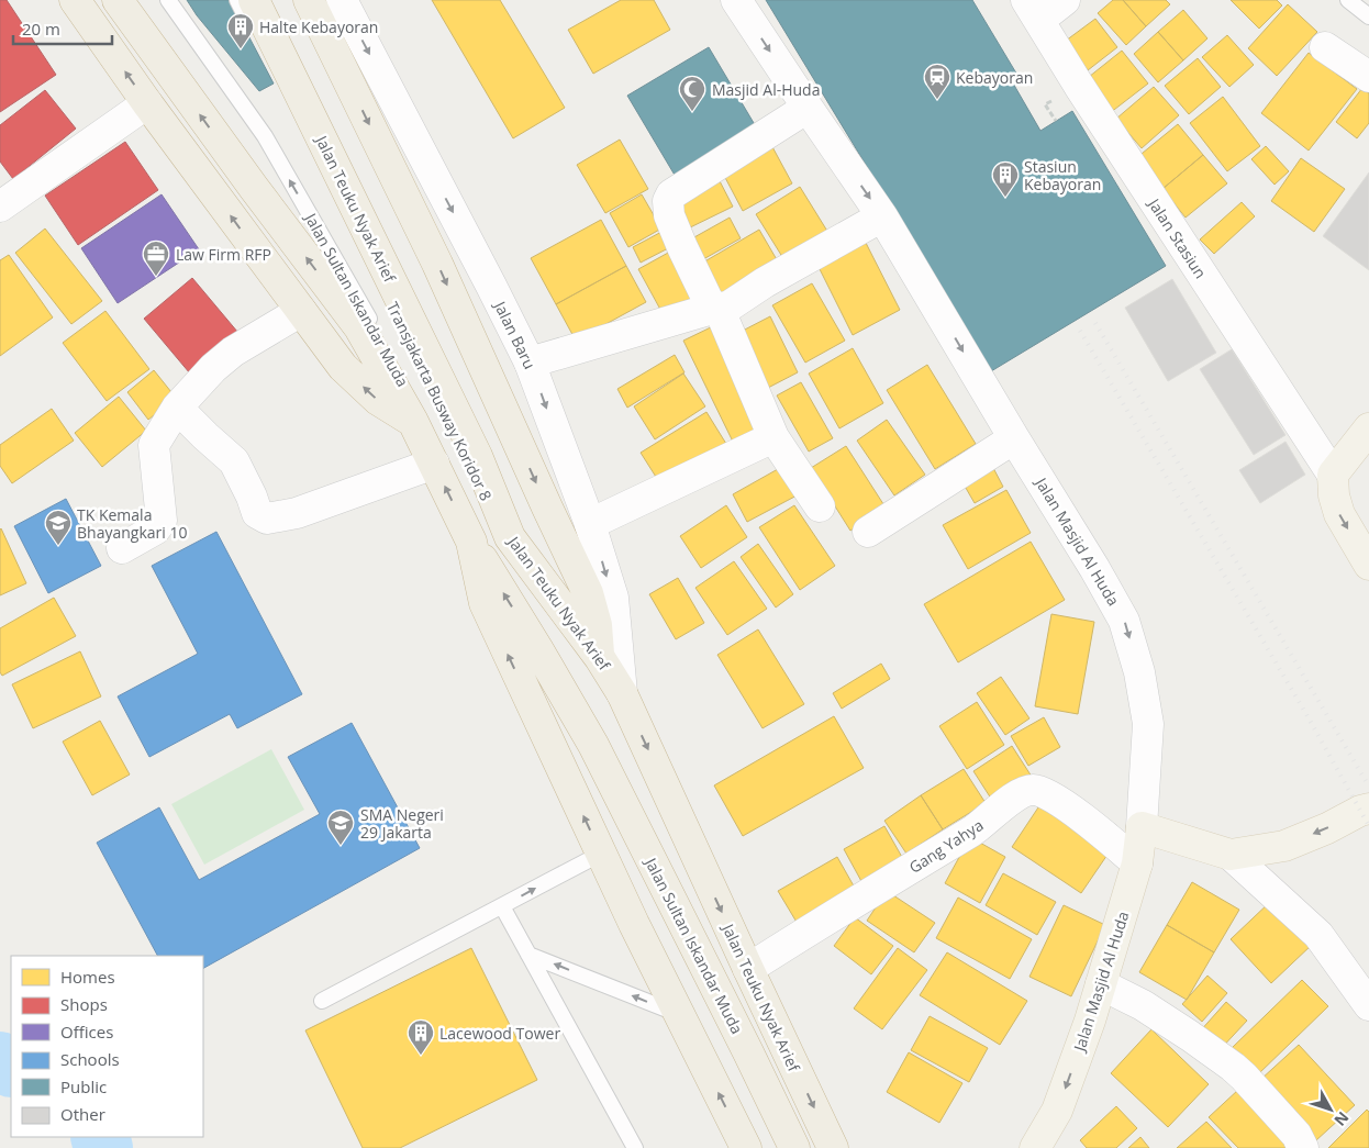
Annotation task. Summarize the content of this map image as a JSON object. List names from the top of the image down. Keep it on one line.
{"streets":{"highway":["Jalan Teuku Nyak Arief","Jalan Sultan Iskandar Muda"],"main road":["Jalan Masjid Al Huda"],"street":["Jalan Stasiun","Jalan Baru","Gang Yahya"],"lane":["Transjakarta Busway Koridor 8"]},"crossings":[["Jalan Teuku Nyak Arief","Jalan Sultan Iskandar Muda"],["Jalan Teuku Nyak Arief","Jalan Baru"],["Jalan Teuku Nyak Arief","Transjakarta Busway Koridor 8"],["Jalan Teuku Nyak Arief","Gang Yahya"],["Jalan Sultan Iskandar Muda","Transjakarta Busway Koridor 8"],["Jalan Masjid Al Huda","Gang Yahya"]],"one_way":["Jalan Baru","Jalan Masjid Al Huda"],"places":{"building":["Halte Kebayoran","Stasiun Kebayoran","Lacewood Tower"],"station":["Kebayoran"],"mosque":["Masjid Al-Huda"],"office":["Law Firm RFP"],"school or university":["TK Kemala Bhayangkari 10","SMA Negeri 29 Jakarta"]},"legend":["Homes","Shops","Offices","Schools","Public","Other"],"scale_bar":"20 m","north":"bottom right"}
